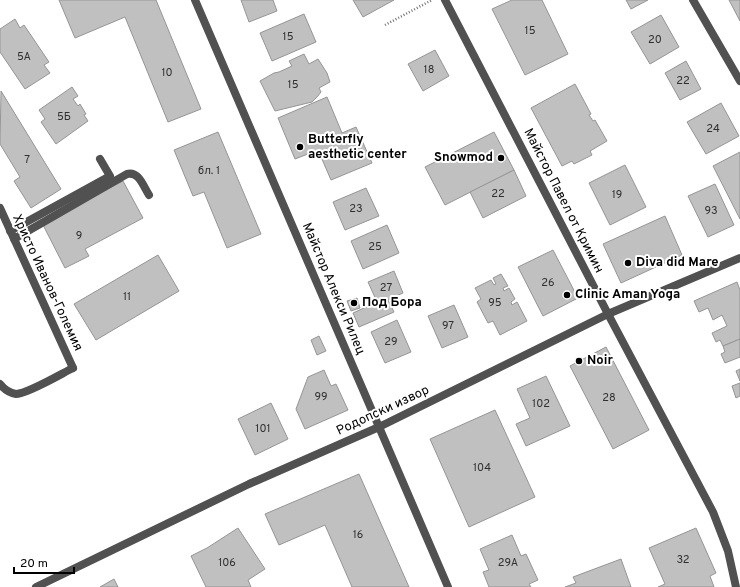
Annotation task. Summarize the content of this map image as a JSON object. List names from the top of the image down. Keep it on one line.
{"streets":{"street":["Майстор Павел от Кримин","Христо Иванов-Големия","Майстор Алекси Рилец","Родопски извор"]},"crossings":[["Майстор Павел от Кримин","Родопски извор"],["Майстор Алекси Рилец","Родопски извор"]],"places":["Butterfly aesthetic center","Snowmod","Diva did Mare","Clinic Aman Yoga","Под Бора","Noir"],"house_numbers":["15","15","20","5А","18","10","22","15","5Б","24","7","бл. 1","22","19","23","93","9","25","26","27","11","95","97","29","99","28","102","101","104","16","32","106","29А"],"scale_bar":"20 m"}
